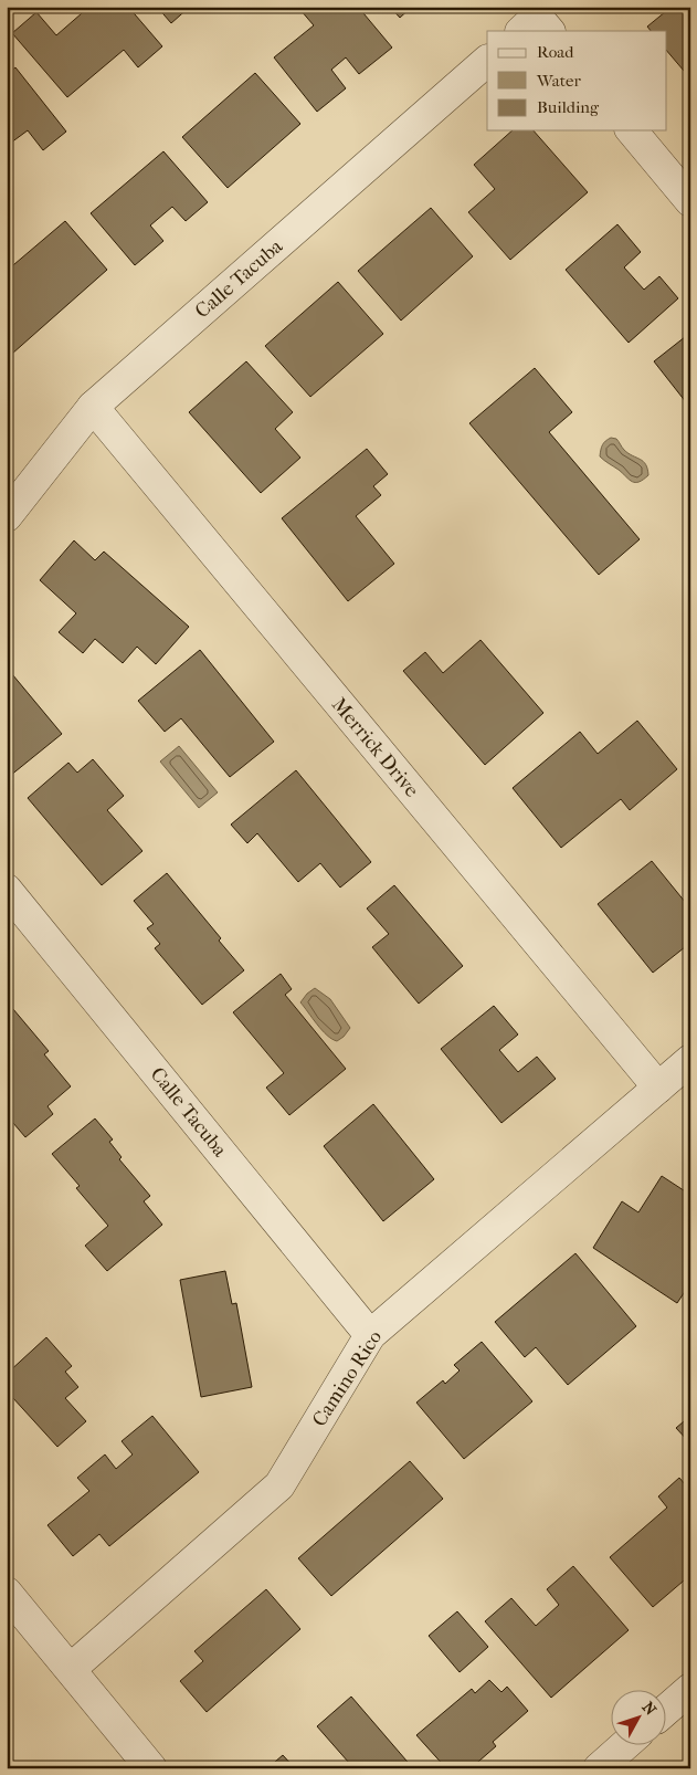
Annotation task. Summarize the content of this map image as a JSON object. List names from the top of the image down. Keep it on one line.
{"streets":{"street":["Calle Tacuba","Merrick Drive","Camino Rico"]},"crossings":[["Calle Tacuba","Merrick Drive"],["Calle Tacuba","Camino Rico"],["Merrick Drive","Camino Rico"]],"legend":["Road","Water","Building"],"north":"top right"}
